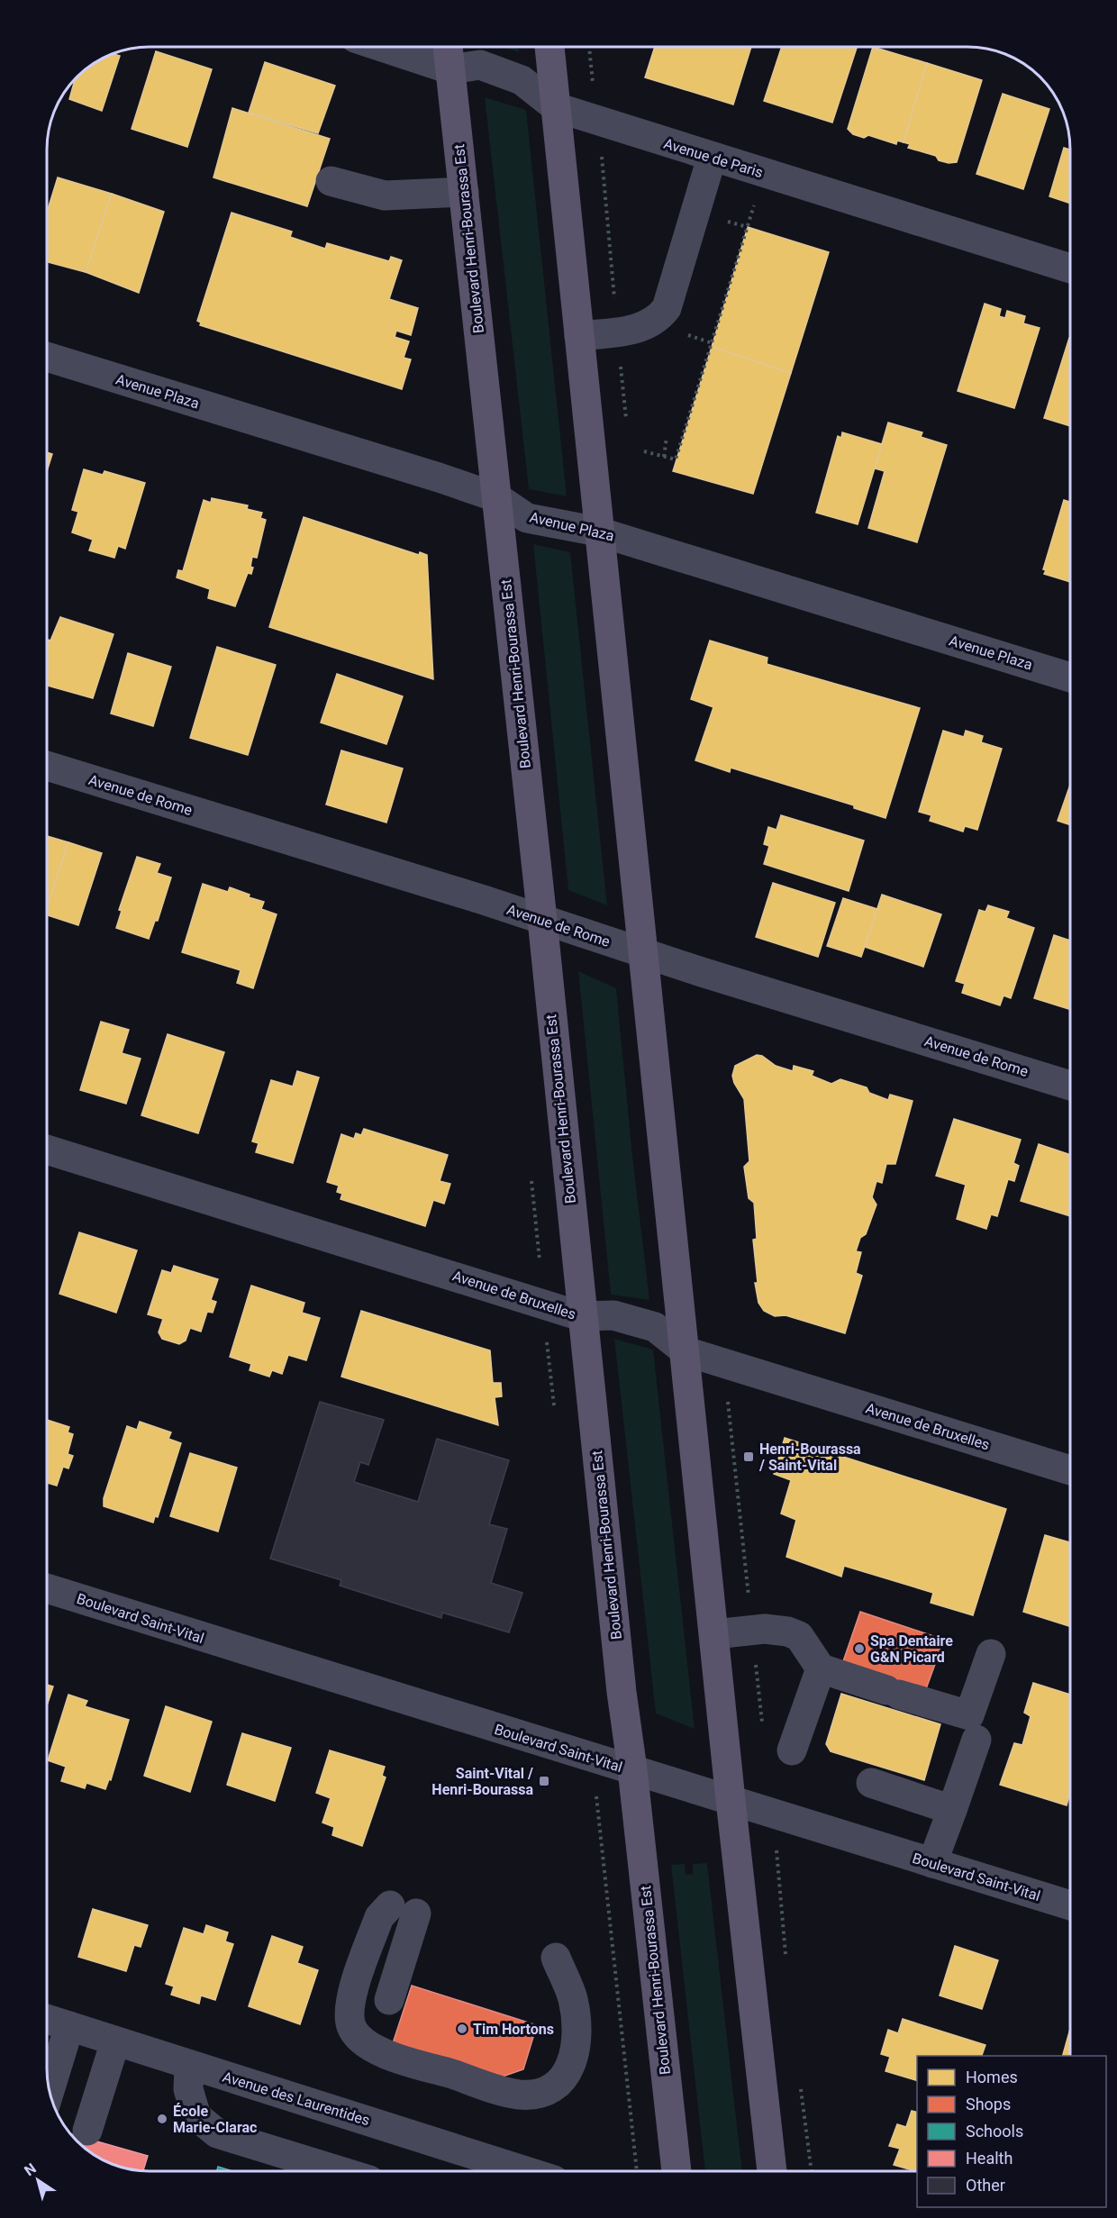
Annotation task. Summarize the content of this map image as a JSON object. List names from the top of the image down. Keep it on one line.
{"streets":{"main road":["Boulevard Henri-Bourassa Est"],"street":["Avenue de Paris","Avenue Plaza","Avenue de Rome","Avenue de Bruxelles","Boulevard Saint-Vital","Avenue des Laurentides"]},"crossings":[["Avenue de Paris","Boulevard Henri-Bourassa Est"],["Boulevard Henri-Bourassa Est","Avenue Plaza"],["Boulevard Henri-Bourassa Est","Avenue de Rome"],["Boulevard Henri-Bourassa Est","Avenue de Bruxelles"],["Boulevard Henri-Bourassa Est","Boulevard Saint-Vital"]],"places":{"transit":["Henri-Bourassa / Saint-Vital","Saint-Vital / Henri-Bourassa"],"other":["Spa Dentaire G&N Picard","Tim Hortons","École Marie-Clarac"]},"legend":["Homes","Shops","Schools","Health","Other"],"north":"top left"}
